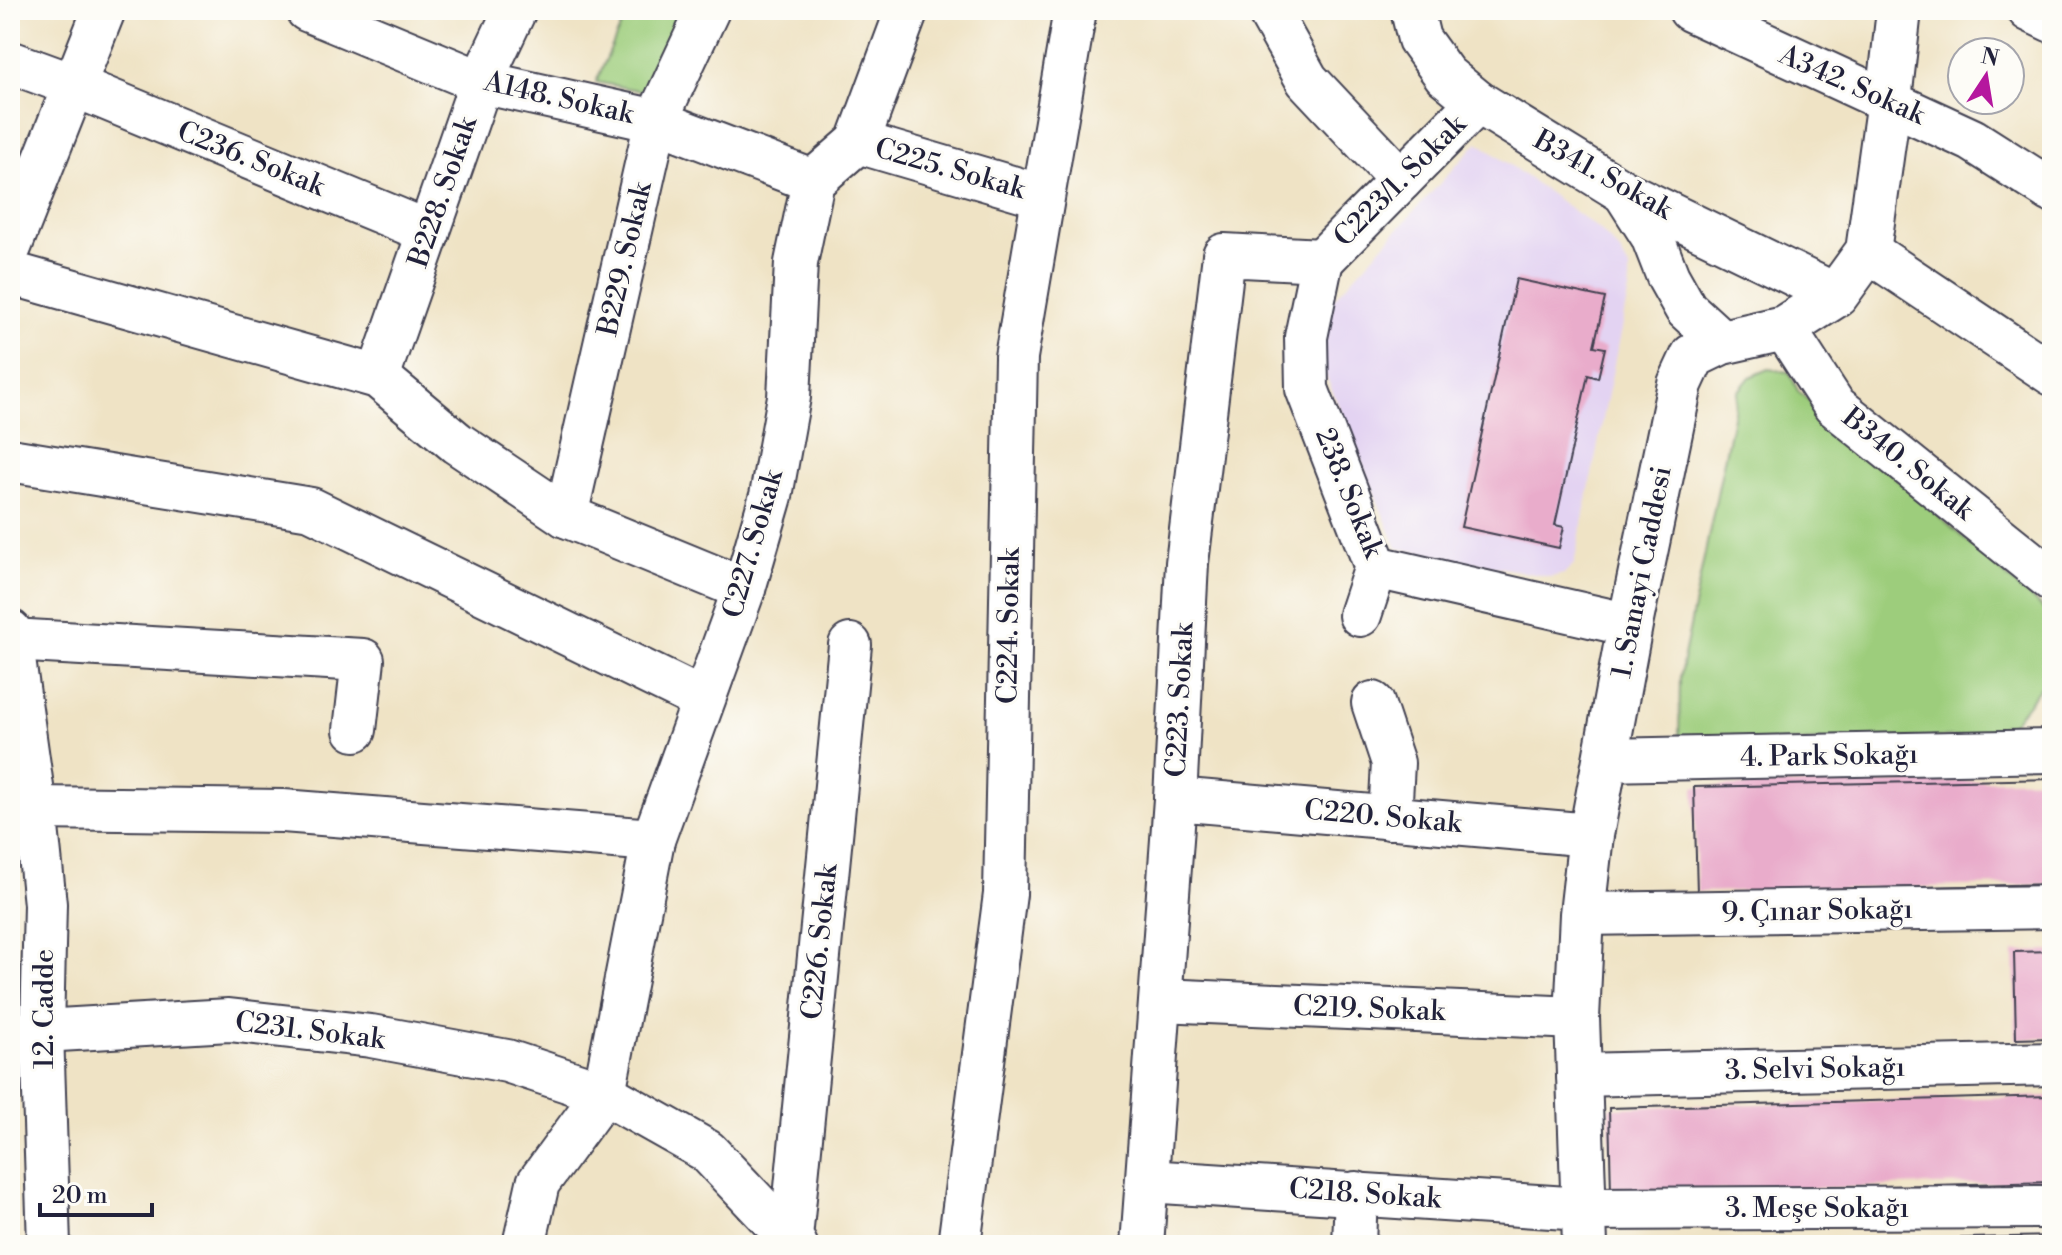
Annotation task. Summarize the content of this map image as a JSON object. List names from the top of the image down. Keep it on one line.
{"streets":{"street":["A342. Sokak","A148. Sokak","C236. Sokak","C225. Sokak","B341. Sokak","C223/1. Sokak","B228. Sokak","B229. Sokak","B340. Sokak","238. Sokak","C227. Sokak","1. Sanayi Caddesi","C224. Sokak","C223. Sokak","4. Park Sokağı","C220. Sokak","9. Çınar Sokağı","C226. Sokak","12. Cadde","C219. Sokak","C231. Sokak","3. Selvi Sokağı","C218. Sokak","3. Meşe Sokağı"]},"crossings":[["A342. Sokak","1. Sanayi Caddesi"],["A148. Sokak","B228. Sokak"],["A148. Sokak","B229. Sokak"],["A148. Sokak","C227. Sokak"],["C236. Sokak","B228. Sokak"],["C225. Sokak","C224. Sokak"],["B341. Sokak","C223/1. Sokak"],["B341. Sokak","1. Sanayi Caddesi"],["C223/1. Sokak","238. Sokak"],["C223/1. Sokak","C223. Sokak"],["B340. Sokak","1. Sanayi Caddesi"],["238. Sokak","1. Sanayi Caddesi"],["238. Sokak","C223. Sokak"],["C227. Sokak","C231. Sokak"],["1. Sanayi Caddesi","4. Park Sokağı"],["1. Sanayi Caddesi","C220. Sokak"],["1. Sanayi Caddesi","9. Çınar Sokağı"],["1. Sanayi Caddesi","C219. Sokak"],["1. Sanayi Caddesi","3. Selvi Sokağı"],["1. Sanayi Caddesi","C218. Sokak"],["1. Sanayi Caddesi","3. Meşe Sokağı"],["C223. Sokak","C220. Sokak"],["C223. Sokak","C219. Sokak"],["C223. Sokak","C218. Sokak"],["C226. Sokak","C231. Sokak"],["12. Cadde","C231. Sokak"],["C218. Sokak","3. Meşe Sokağı"]],"scale_bar":"20 m","north":"top"}
